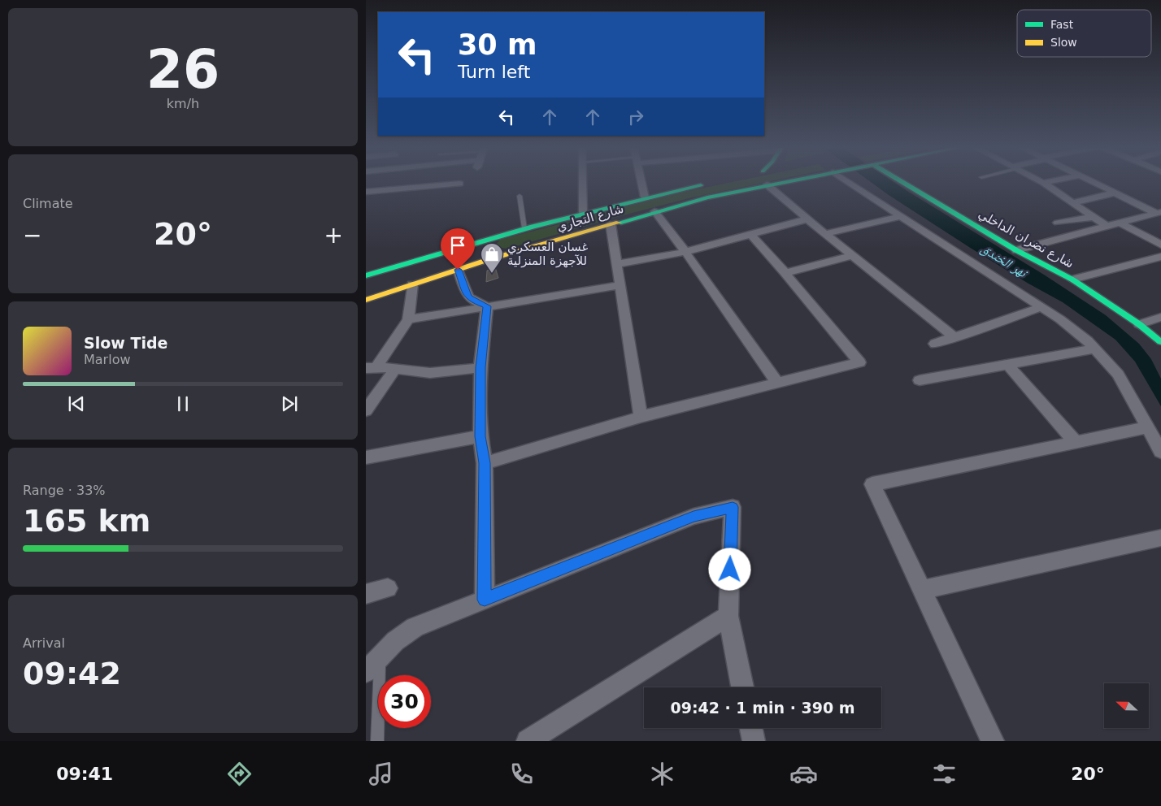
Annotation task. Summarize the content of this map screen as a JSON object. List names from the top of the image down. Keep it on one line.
{"streets":{"main road":["شارع التجاري","شارع نضران الداخلي"]},"water":["نهر الخندق"],"places":{"shop":["غسان العسكري للآجهزة المنزلية"]},"legend":["Fast","Slow"],"north":"left","page":{"tile":[["26","km/h"],"Climate",["Range · 33%","165 km"],["Arrival","09:42"]],"turn":["30 m","Turn left"],"heat":["−","20°","+"],"song":["Slow Tide","Marlow"],"limit":"30","trip":"09:42 · 1 min · 390 m","tabs":["09:41","20°"]}}
